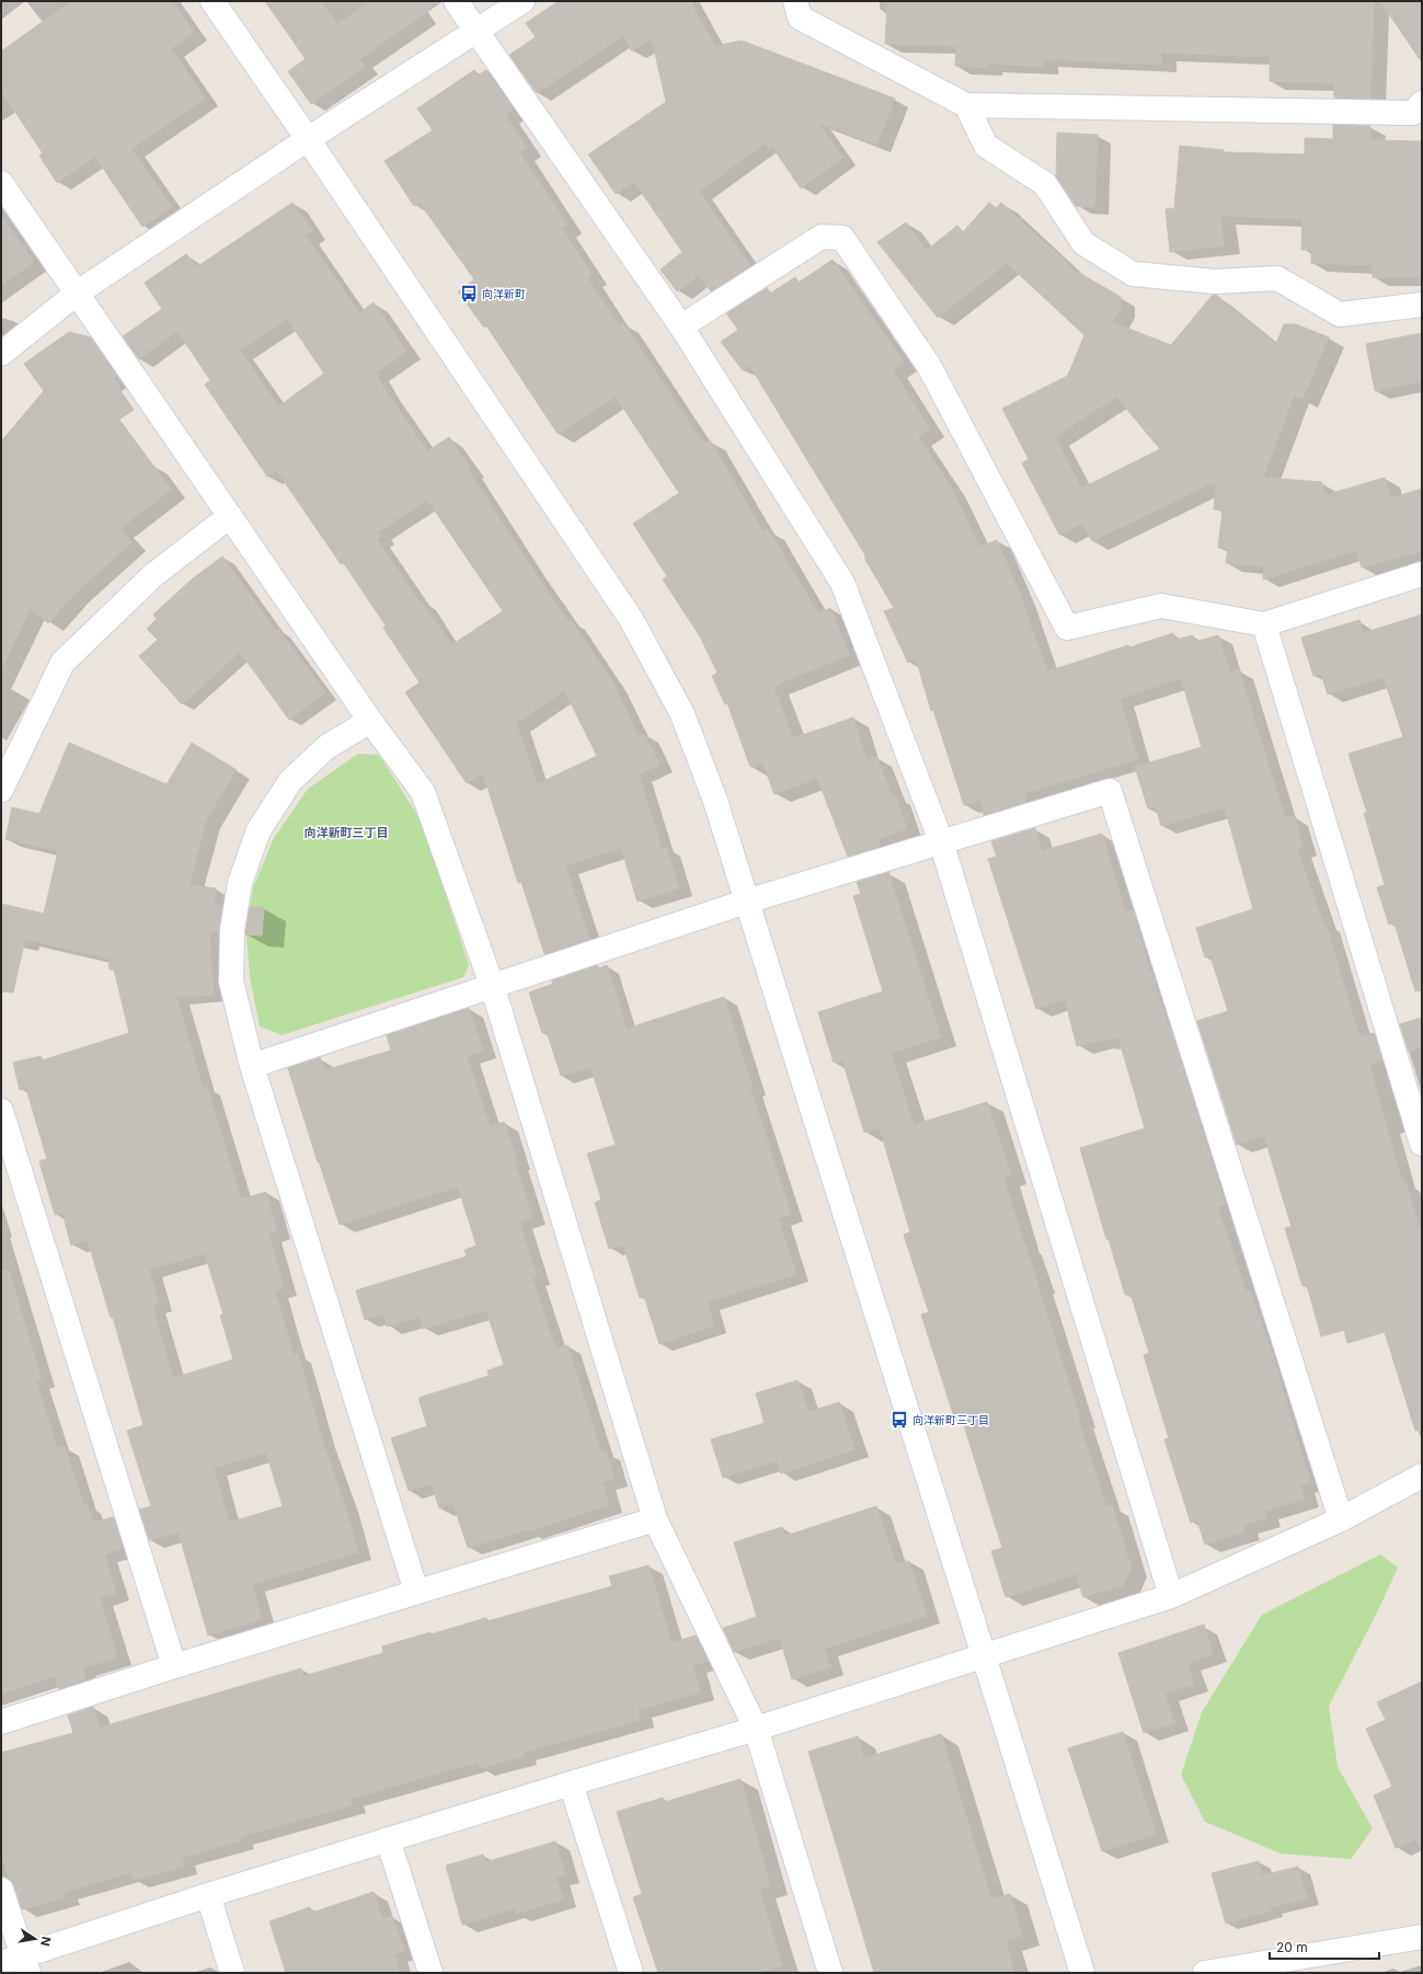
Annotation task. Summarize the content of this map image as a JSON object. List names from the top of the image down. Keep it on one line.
{"districts":["向洋新町三丁目"],"places":{"bus stop":["向洋新町","向洋新町三丁目"]},"scale_bar":"20 m","north":"right"}
